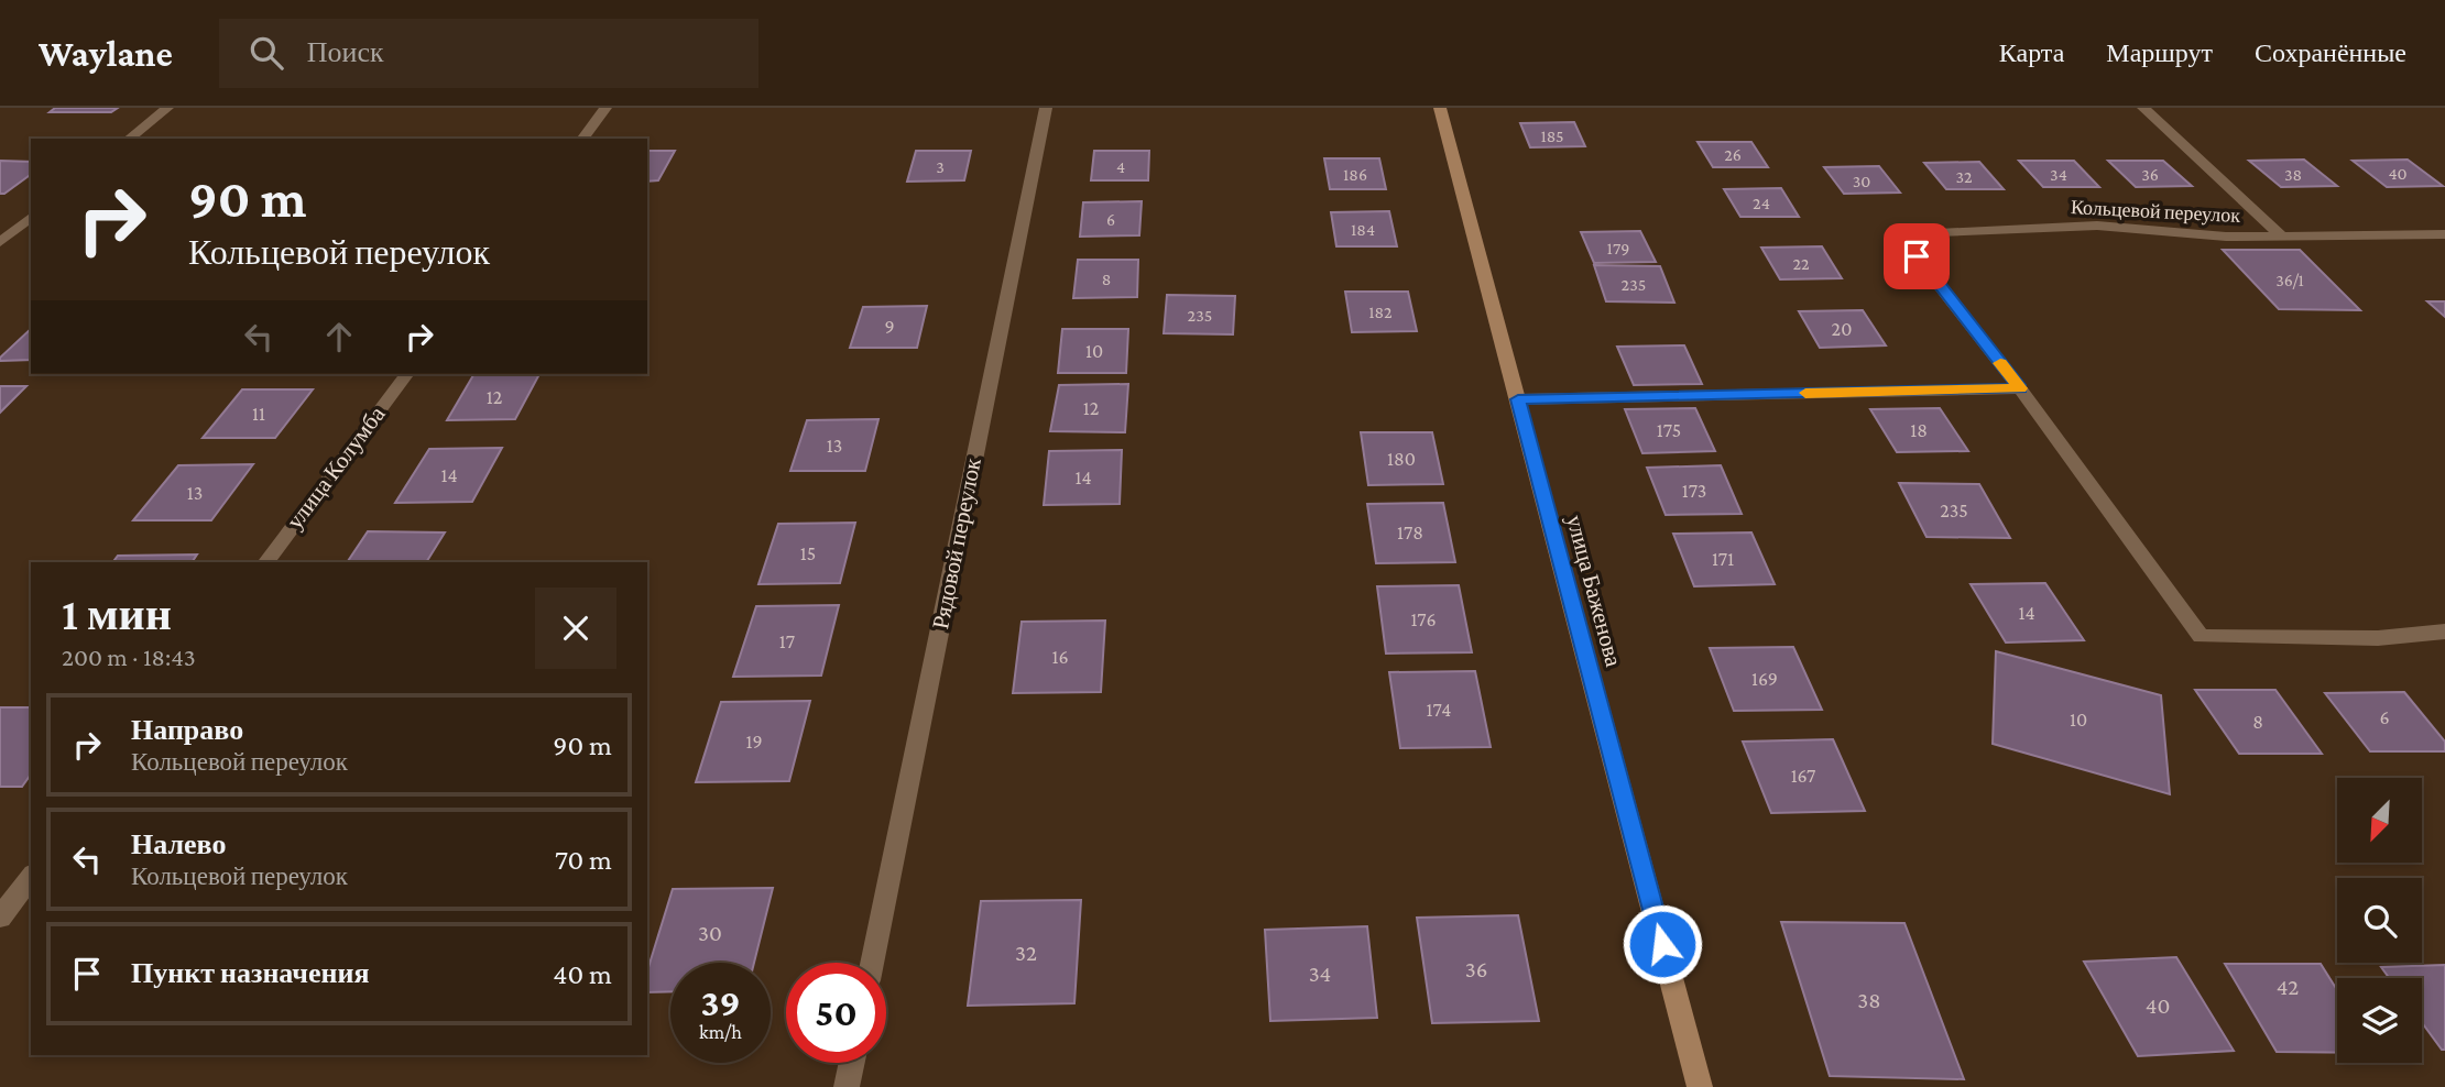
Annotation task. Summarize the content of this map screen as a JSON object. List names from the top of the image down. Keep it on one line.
{"streets":{"main road":["улица Баженова"],"street":["Кольцевой переулок","улица Колумба","Рядовой переулок"]},"house_numbers":["185","26","3","4","40","186","34","36","38","32","30","24","6","184","179","22","8","36/1","235","182","235","9","20","10","12","12","11","175","18","13","180","14","14","173","13","235","178","15","171","14","176","17","16","169","174","6","10","8","19","167","30","32","36","34","42","38","40"],"north":"bottom left","page":{"header":"Waylane","search":"Поиск","nav":["Карта","Маршрут","Сохранённые"],"turn":["90 m","Кольцевой переулок"],"heading":["1 мин","200 m · 18:43"],"list":[{"name":"Направо","note":"Кольцевой переулок","value":"90 m"},{"name":"Налево","note":"Кольцевой переулок","value":"70 m"},{"name":"Пункт назначения","value":"40 m"}],"speed":"39 km/h","limit":"50"}}
